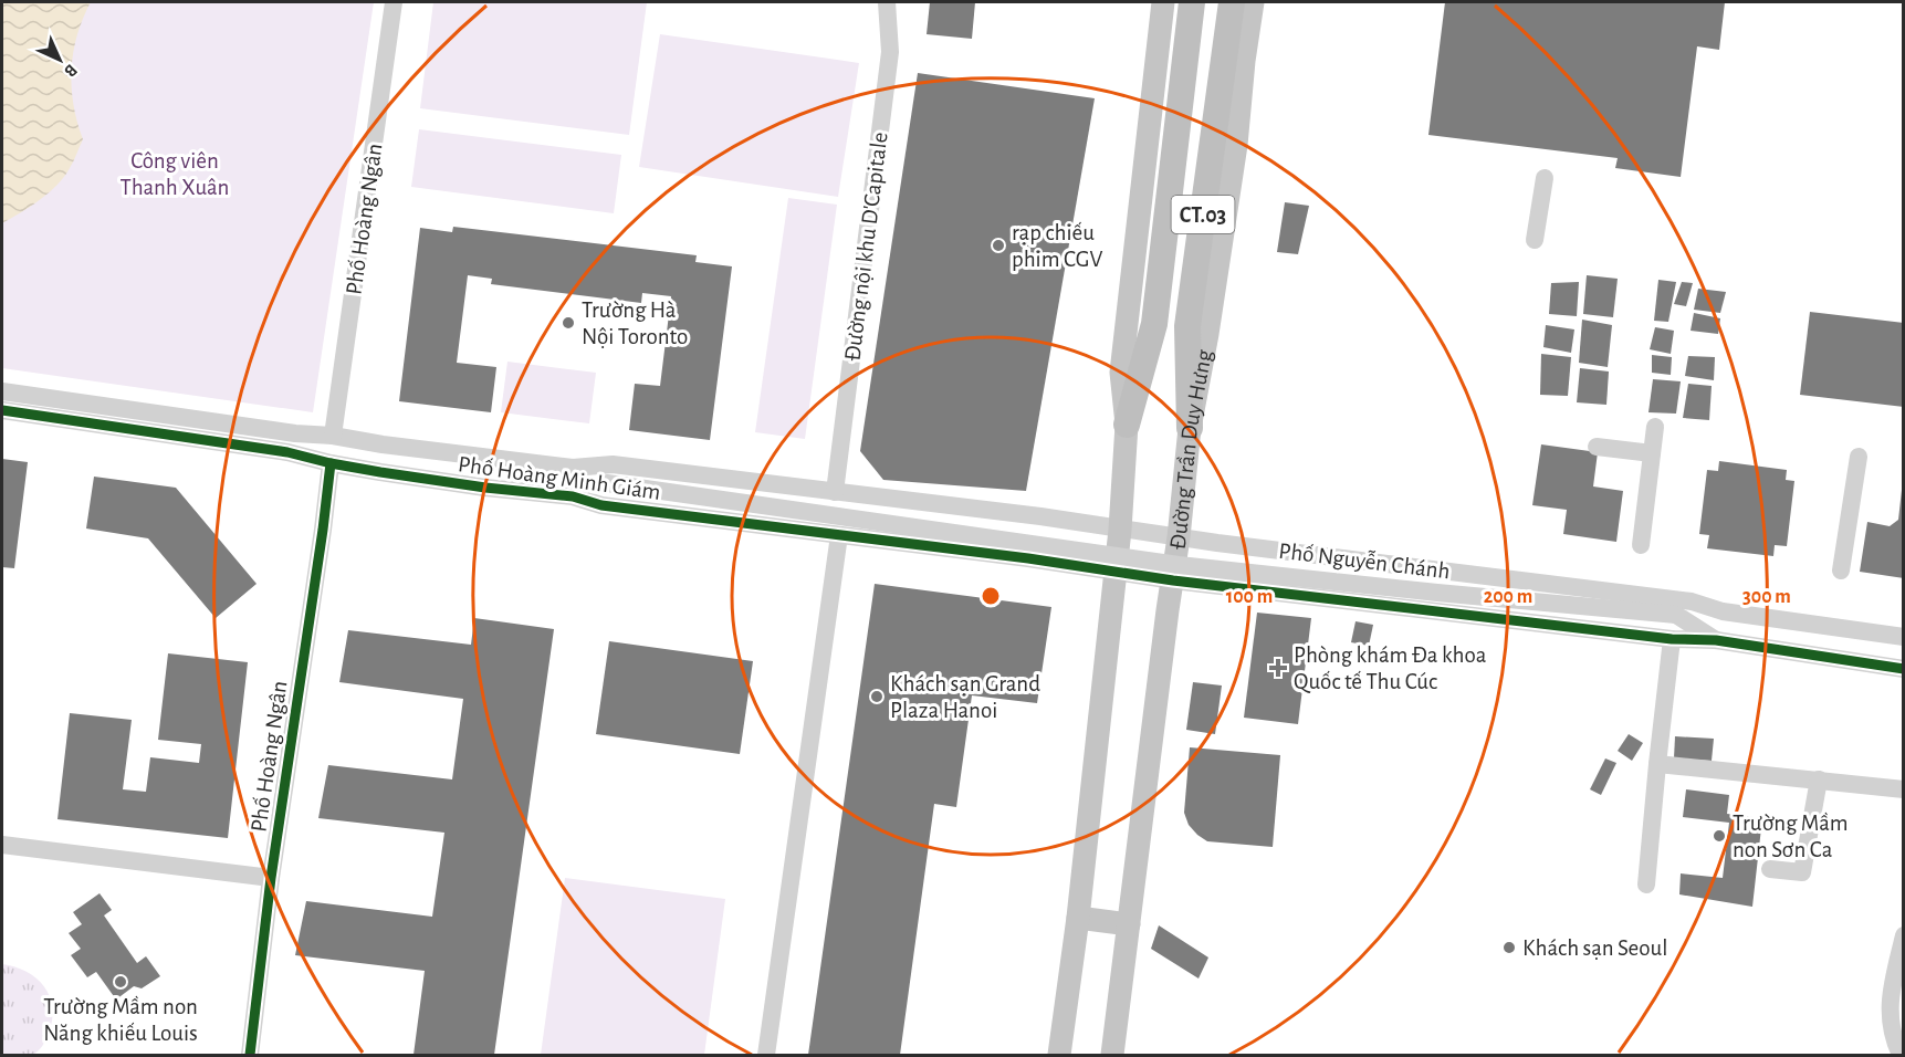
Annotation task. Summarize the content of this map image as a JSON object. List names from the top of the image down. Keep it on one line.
{"streets":{"highway":["CT.03"],"main road":["Đường Trần Duy Hưng"],"street":["Phố Hoàng Ngân","Đường nội khu D'Capitale","Phố Hoàng Minh Giám","Phố Nguyễn Chánh"]},"crossings":[["CT.03","Đường Trần Duy Hưng"],["Phố Hoàng Ngân","Phố Hoàng Minh Giám"],["Đường nội khu D'Capitale","Phố Hoàng Minh Giám"],["Đường Trần Duy Hưng","Phố Nguyễn Chánh"],["Phố Hoàng Minh Giám","Phố Nguyễn Chánh"]],"parks":["Công viên Thanh Xuân"],"places":{"other":["rạp chiếu phim CGV","Trường Hà Nội Toronto","Khách sạn Grand Plaza Hanoi","Trường Mầm non Sơn Ca","Khách sạn Seoul","Trường Mầm non Năng khiếu Louis"],"health":["Phòng khám Đa khoa Quốc tế Thu Cúc"]},"north":"bottom right","rings":["100 m","200 m","300 m"]}
